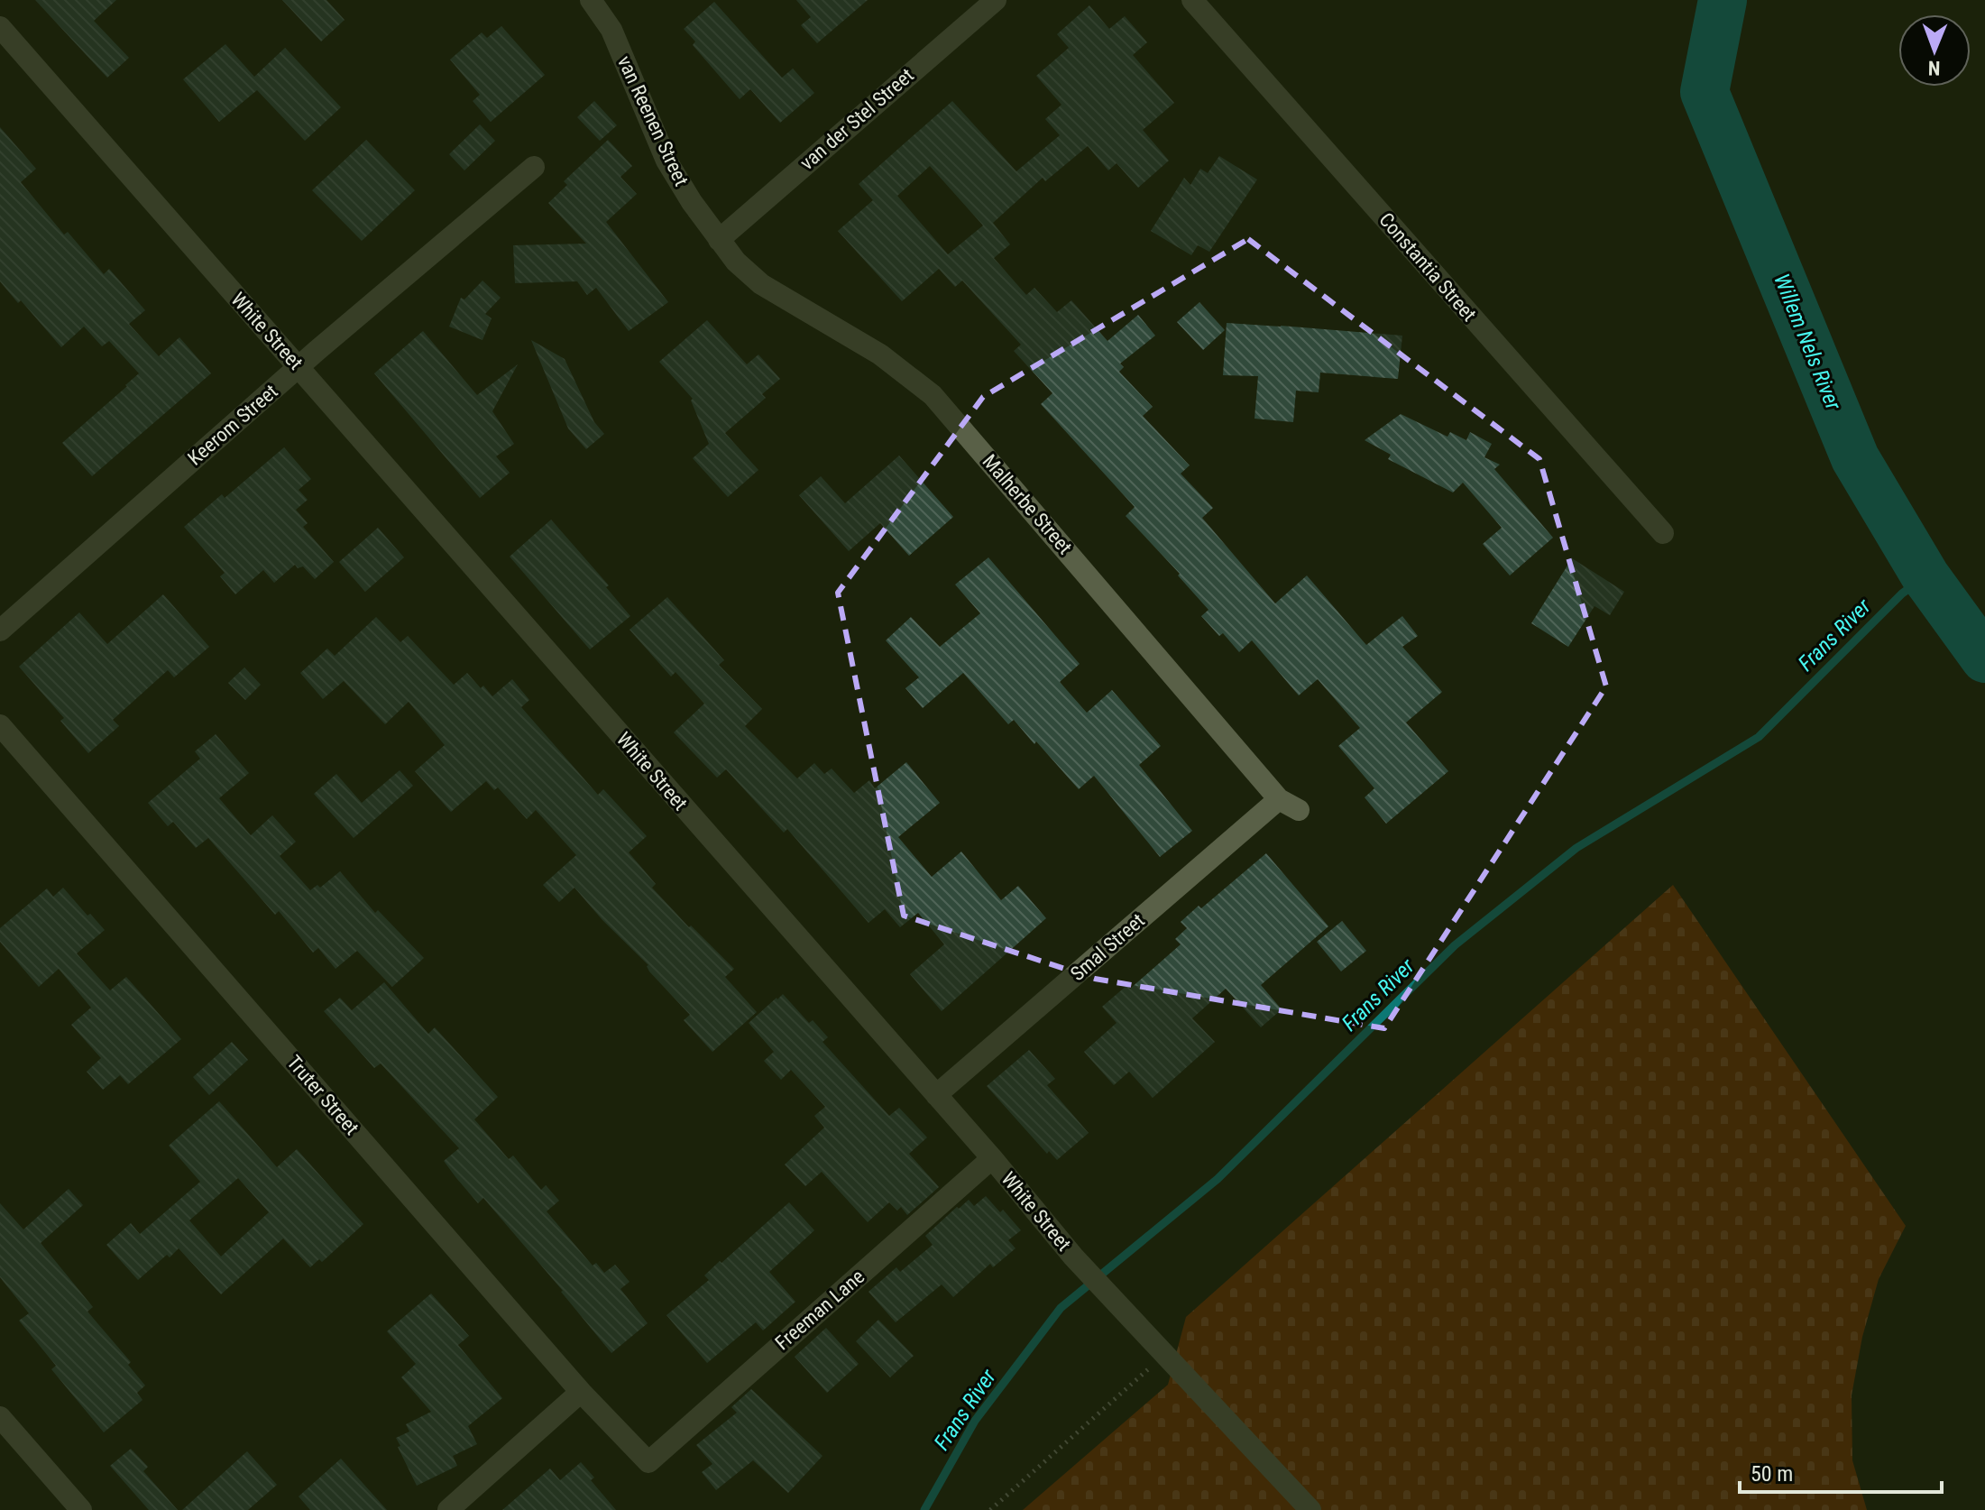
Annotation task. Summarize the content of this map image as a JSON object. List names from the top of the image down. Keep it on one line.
{"streets":{"street":["van der Stel Street","van Reenen Street","Constantia Street","White Street","Keerom Street","Malherbe Street","Smal Street","Truter Street","Freeman Lane"]},"crossings":[["van der Stel Street","van Reenen Street"],["van der Stel Street","Malherbe Street"],["van Reenen Street","Malherbe Street"],["White Street","Keerom Street"],["White Street","Smal Street"],["White Street","Freeman Lane"],["Malherbe Street","Smal Street"],["Truter Street","Freeman Lane"]],"water":["Willem Nels River","Frans River"],"scale_bar":"50 m","north":"bottom"}
